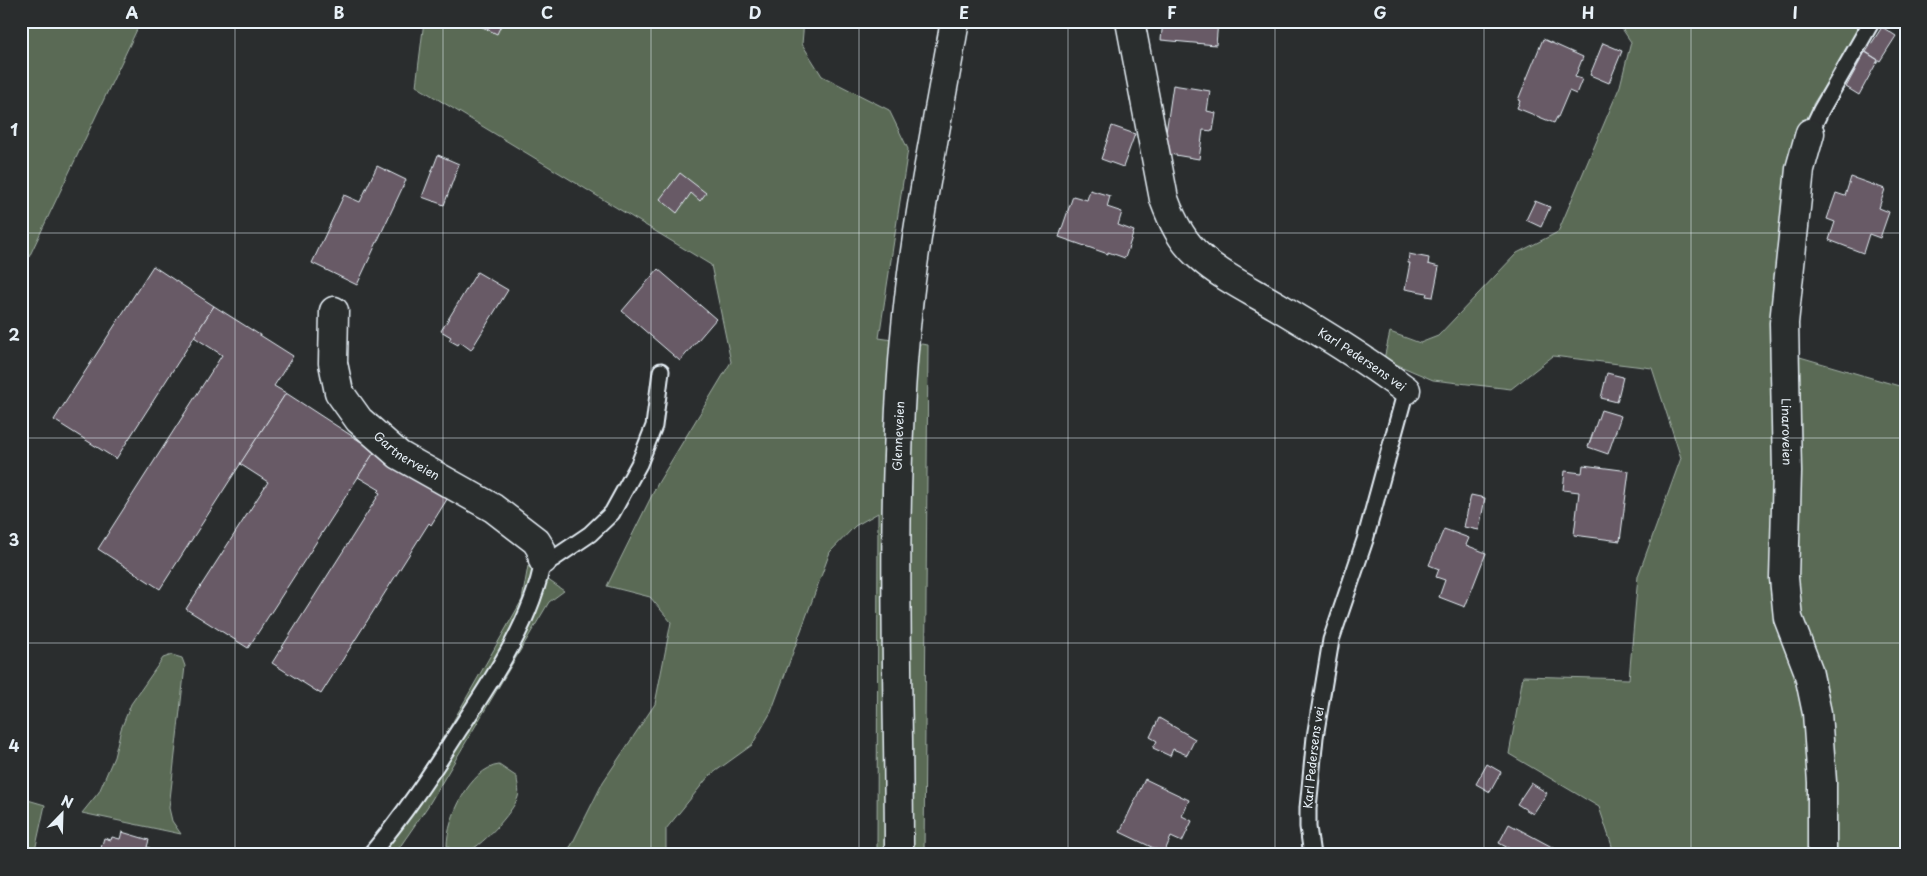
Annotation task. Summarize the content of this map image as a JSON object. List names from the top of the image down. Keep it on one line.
{"streets":{"street":["Karl Pedersens vei","Linaroveien","Glenneveien","Gartnerveien"]},"north":"top right","grid":{"columns":["A","B","C","D","E","F","G","H","I"],"rows":["1","2","3","4"]}}
